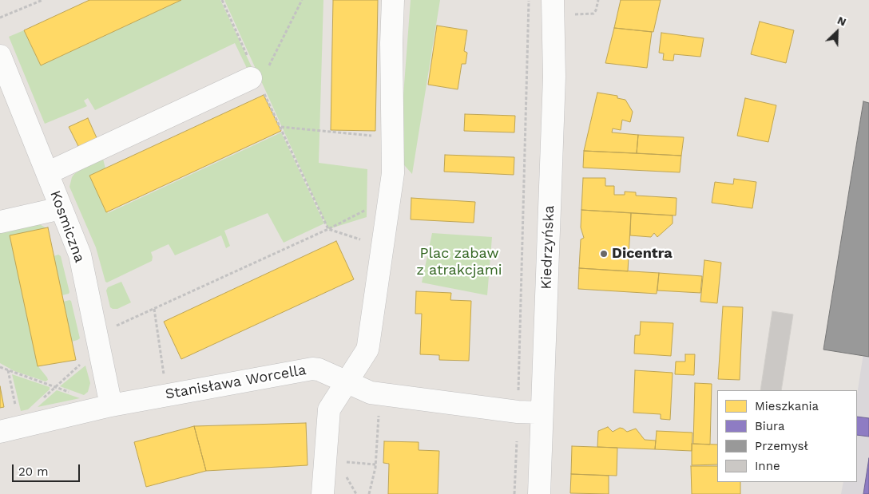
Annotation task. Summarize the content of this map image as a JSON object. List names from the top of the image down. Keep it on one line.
{"streets":{"street":["Kosmiczna","Kiedrzyńska","Stanisława Worcella"]},"crossings":[["Kosmiczna","Stanisława Worcella"],["Kiedrzyńska","Stanisława Worcella"]],"parks":["Plac zabaw z atrakcjami"],"places":["Dicentra"],"legend":["Mieszkania","Biura","Przemysł","Inne"],"scale_bar":"20 m","north":"top right"}
